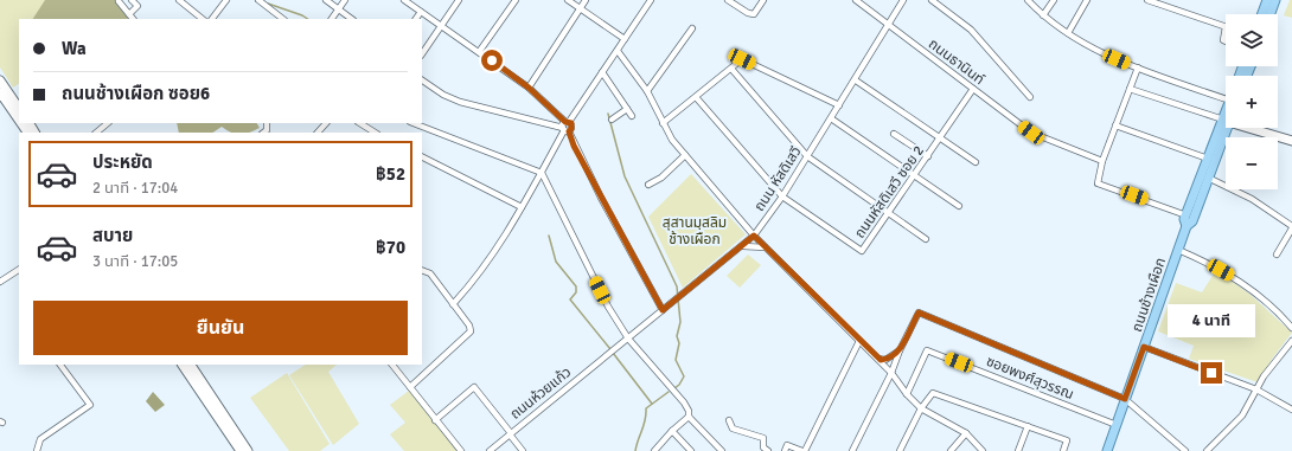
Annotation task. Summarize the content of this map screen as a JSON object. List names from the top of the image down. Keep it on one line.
{"streets":{"main road":["ถนนช้างเผือก"],"street":["ถนนธานินท์","ถนน หัสดิเสวี","ถนนหัสดิเสวี ซอย 2","ซอยพงศ์สุวรรณ","ถนนห้วยแก้ว"]},"crossings":[["ถนนธานินท์","ถนน หัสดิเสวี"],["ถนนธานินท์","ถนนหัสดิเสวี ซอย 2"],["ถนน หัสดิเสวี","ถนนหัสดิเสวี ซอย 2"],["ถนน หัสดิเสวี","ถนนห้วยแก้ว"],["ถนนช้างเผือก","ซอยพงศ์สุวรรณ"]],"parks":["สุสานมุสลิม ช้างเผือก"],"page":{"map_buttons":["+","−"],"banner":["Wa","ถนนช้างเผือก ซอย6"],"list":[{"name":"ประหยัด","note":"2 นาที · 17:04","value":"฿52"},{"name":"สบาย","note":"3 นาที · 17:05","value":"฿70"}],"buttons":"ยืนยัน","bubble":"4 นาที"}}
